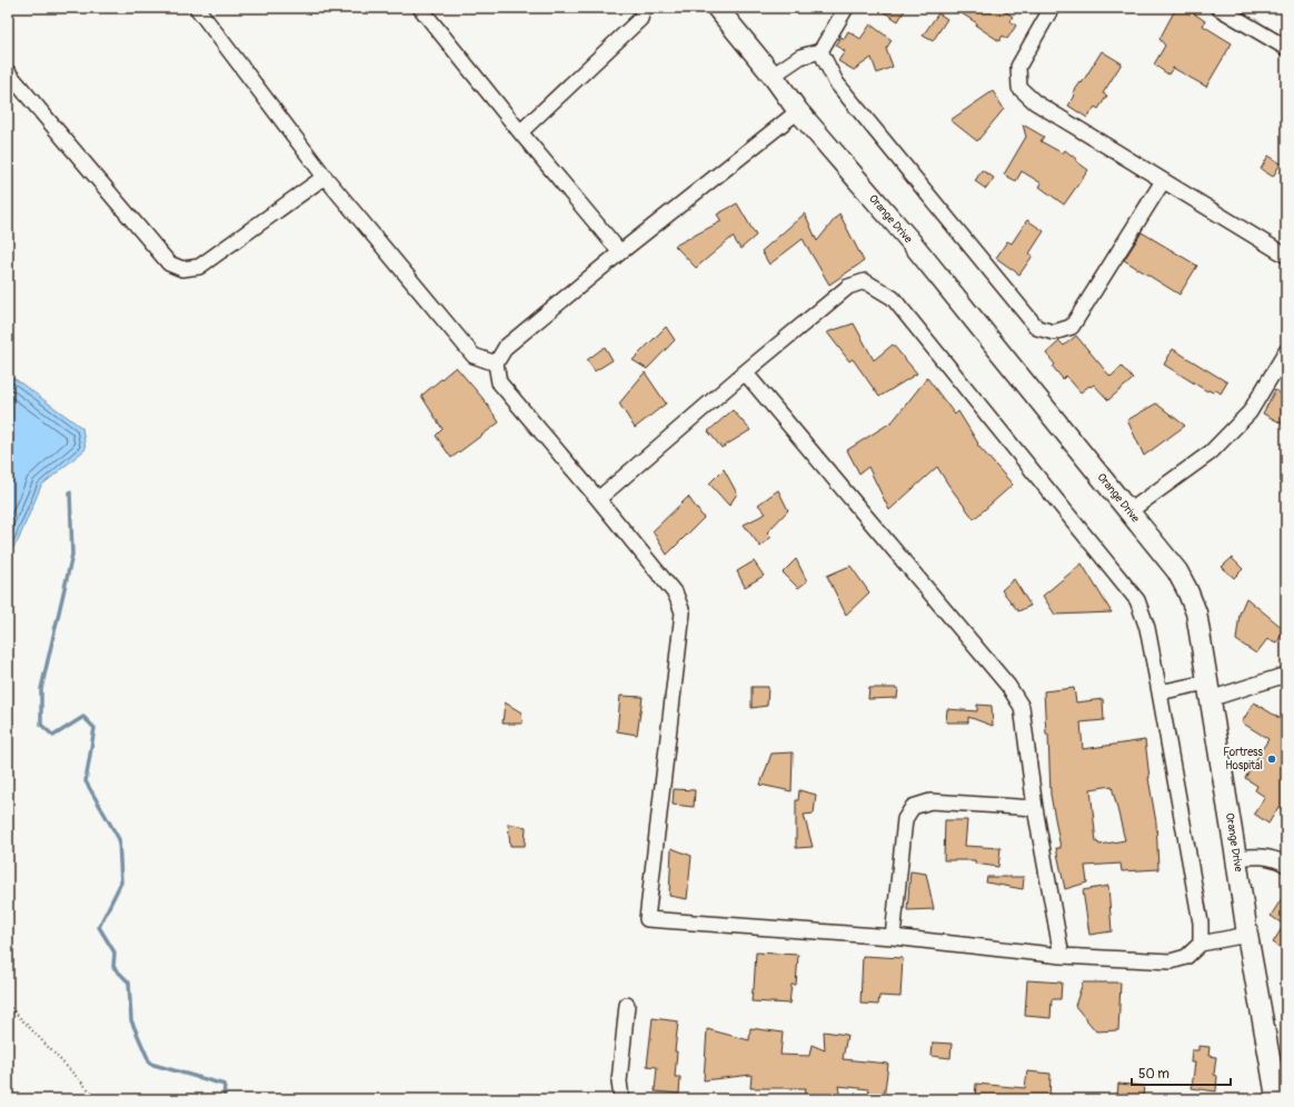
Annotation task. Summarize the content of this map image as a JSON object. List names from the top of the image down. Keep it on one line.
{"streets":{"street":["Orange Drive"]},"places":["Fortress Hospital"],"scale_bar":"50 m"}
